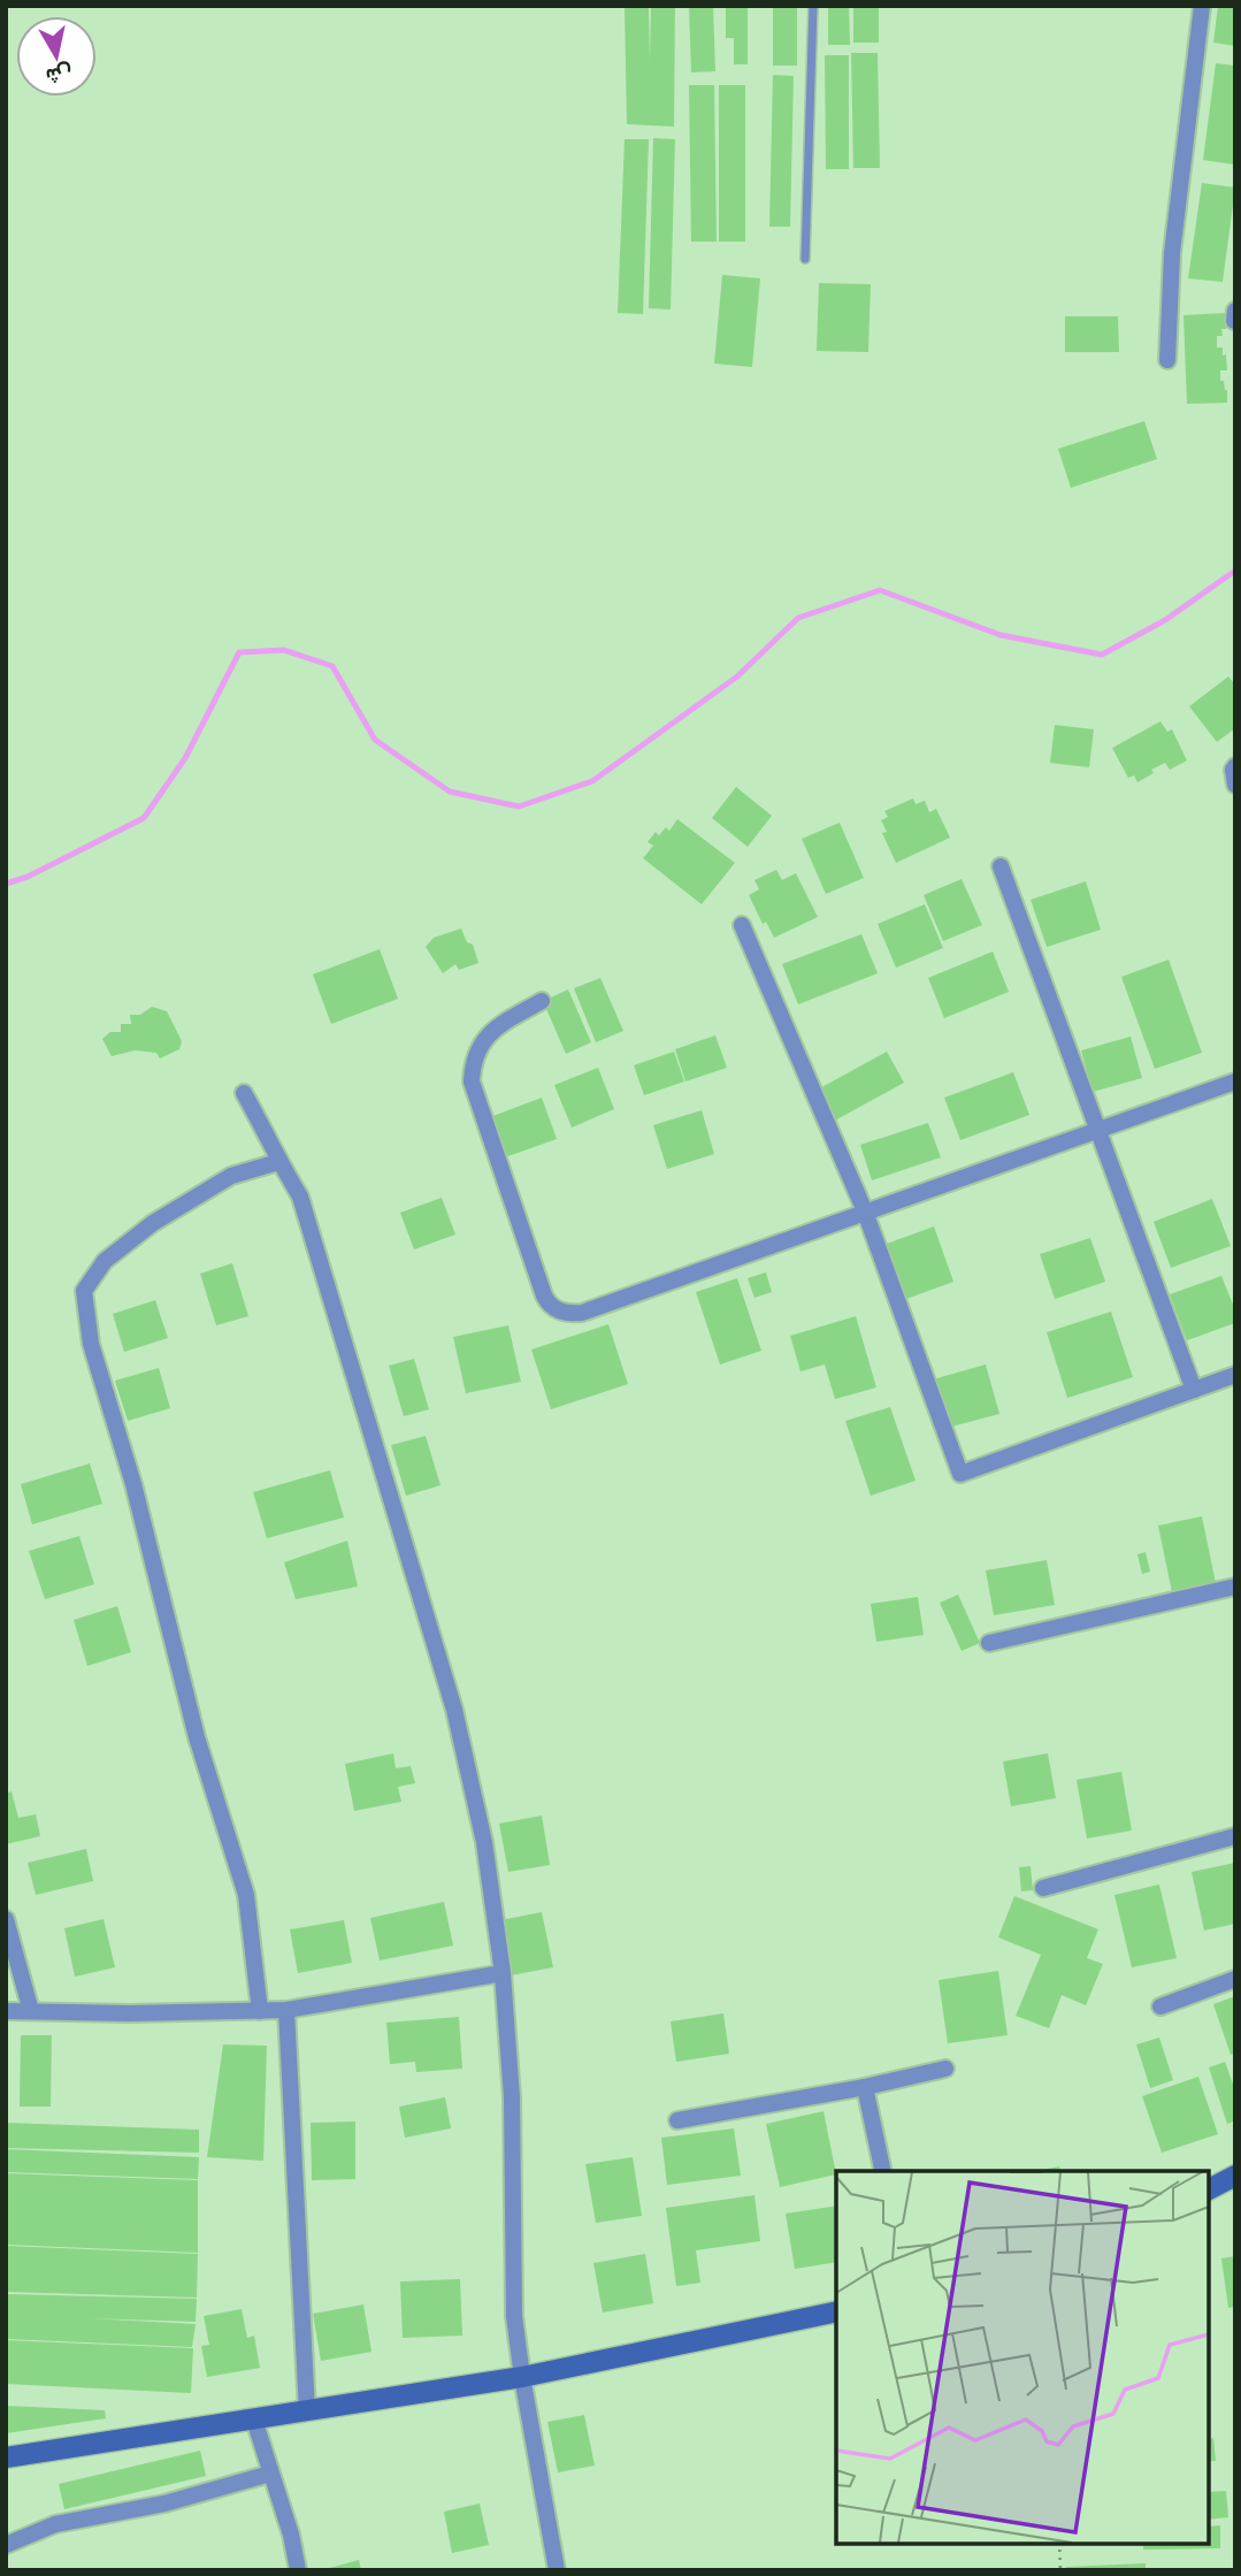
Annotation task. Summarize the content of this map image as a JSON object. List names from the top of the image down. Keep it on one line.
{"north":"bottom"}
